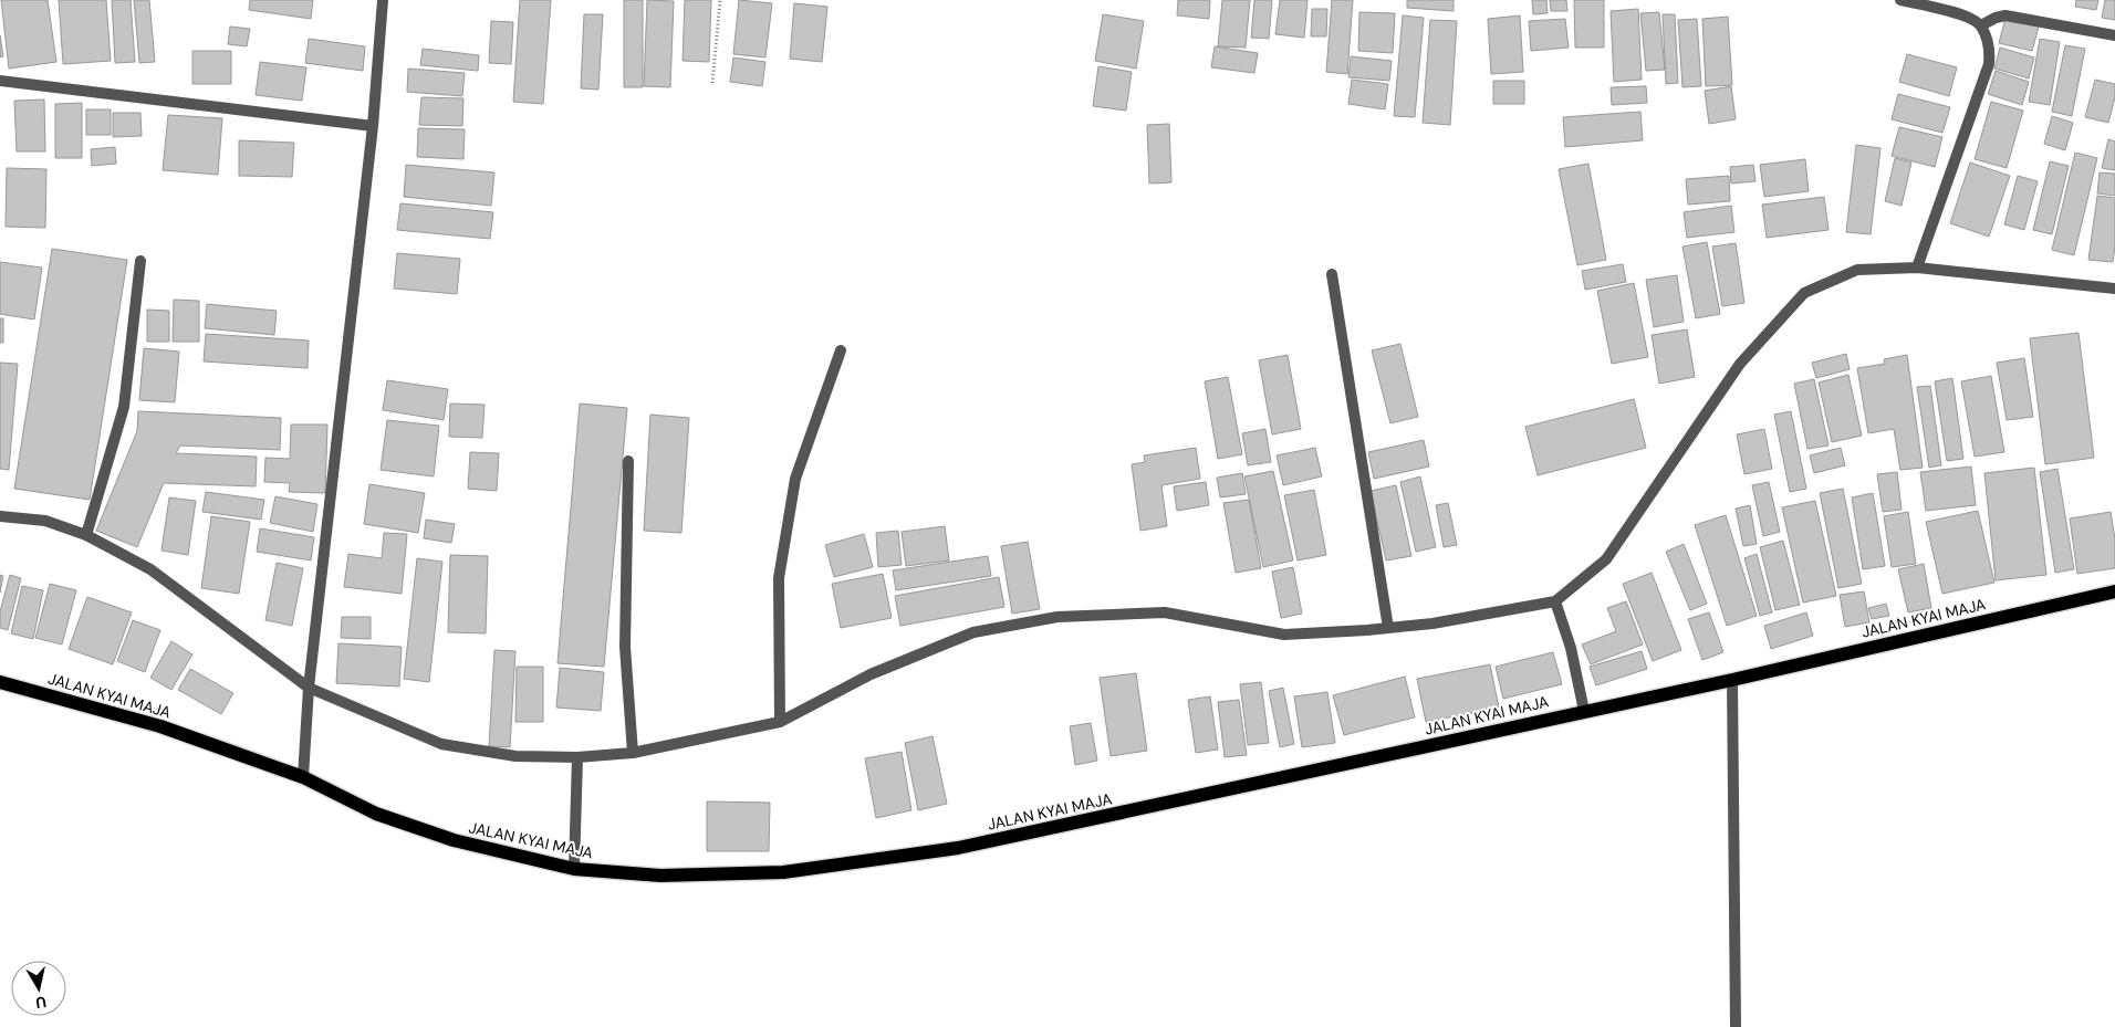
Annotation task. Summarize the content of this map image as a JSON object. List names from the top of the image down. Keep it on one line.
{"streets":{"main road":["JALAN KYAI MAJA"]},"north":"bottom"}
